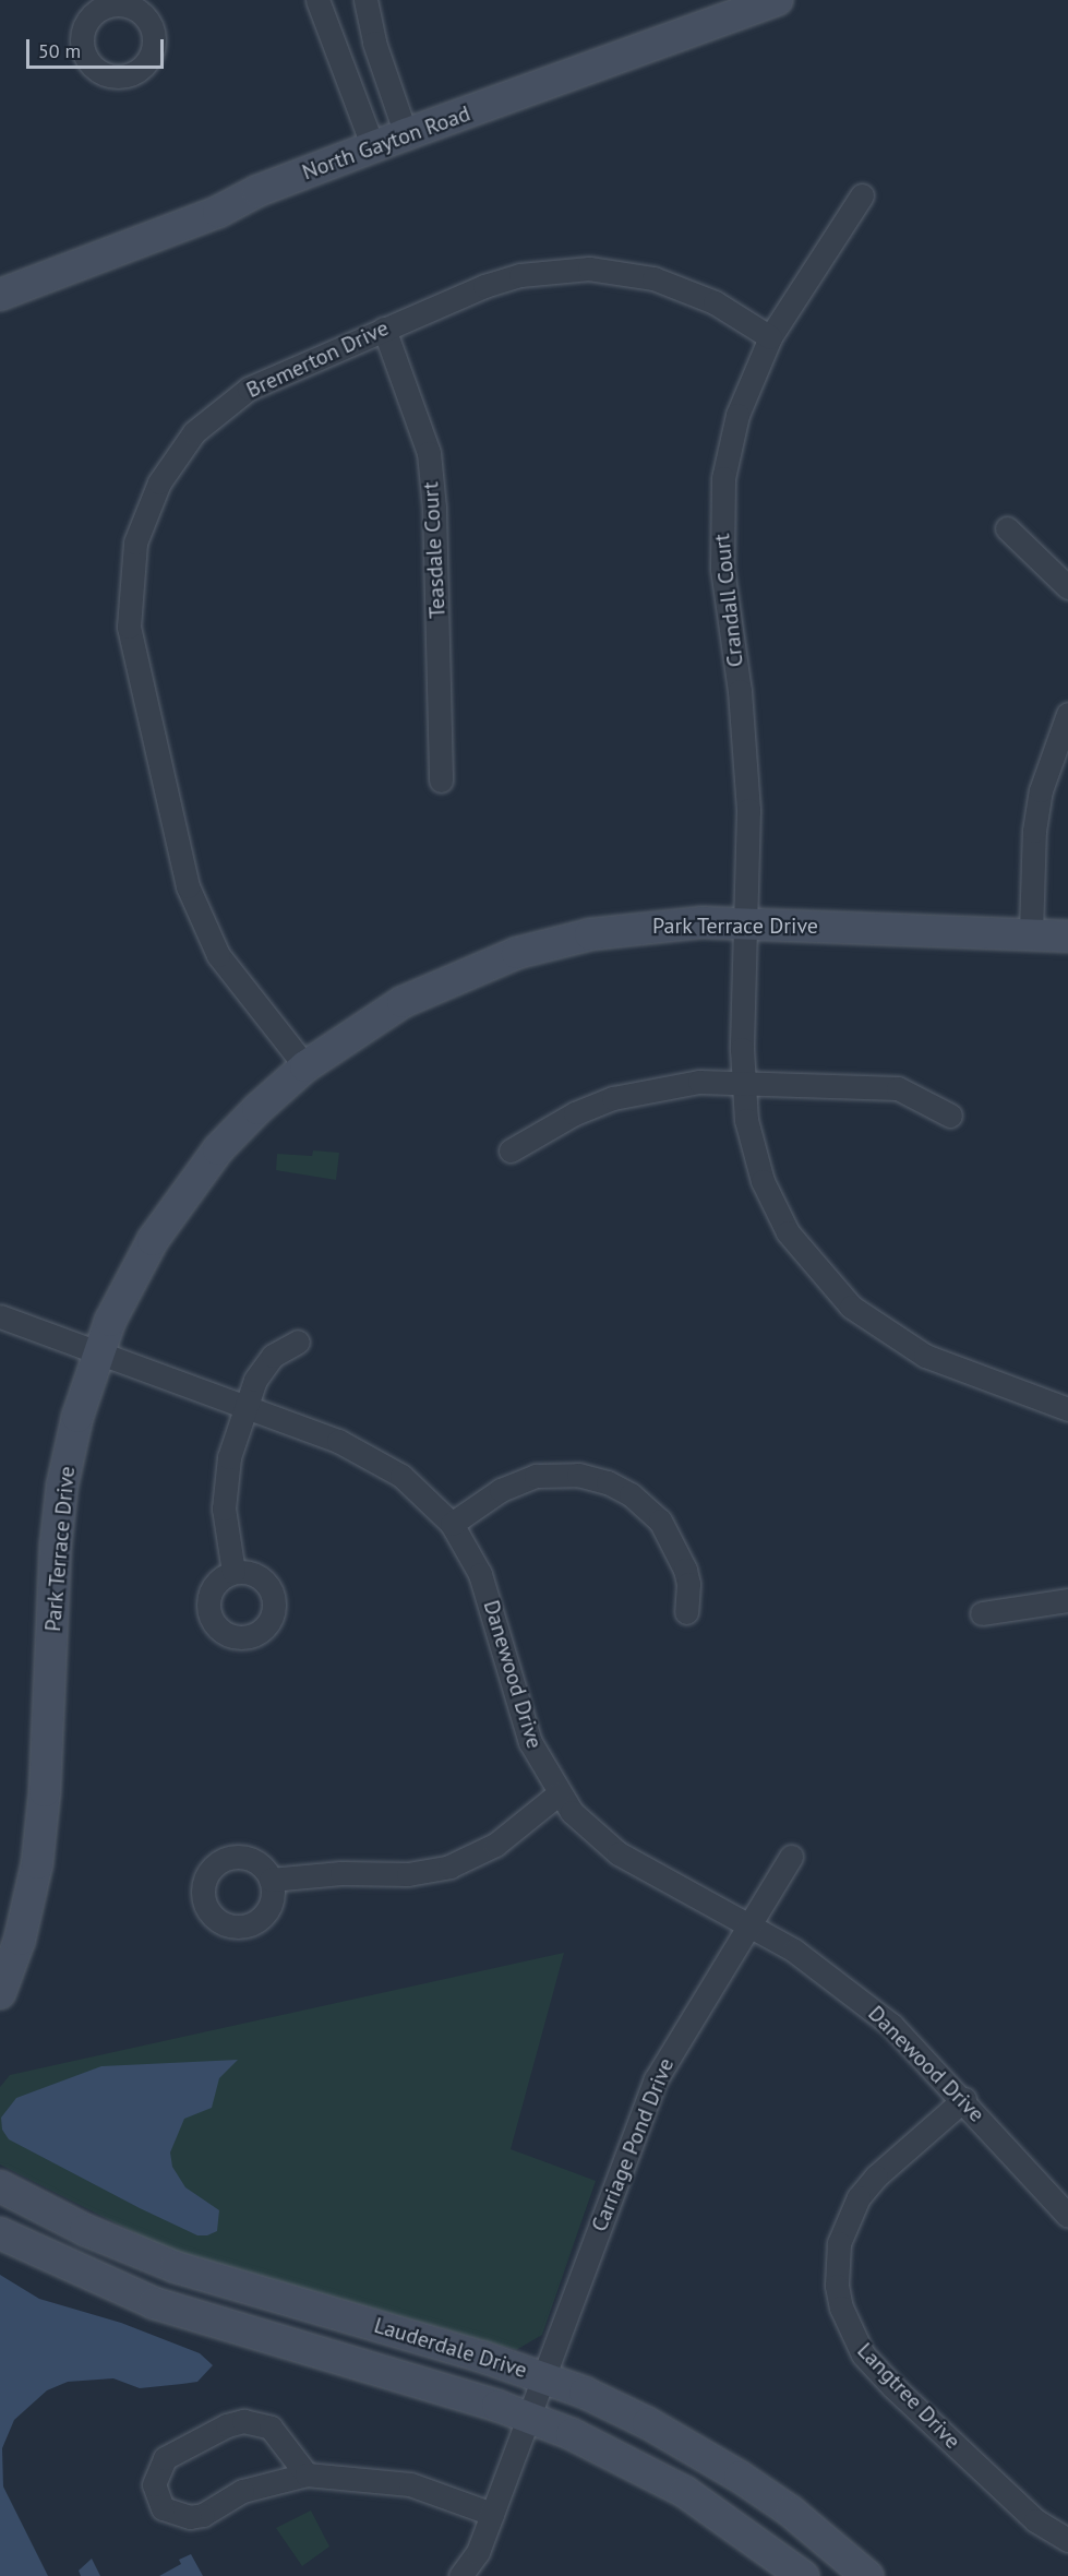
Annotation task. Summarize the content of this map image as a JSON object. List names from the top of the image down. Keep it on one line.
{"streets":{"street":["North Gayton Road","Bremerton Drive","Teasdale Court","Crandall Court","Park Terrace Drive","Danewood Drive","Carriage Pond Drive","Lauderdale Drive","Langtree Drive"]},"crossings":[["Bremerton Drive","Teasdale Court"],["Bremerton Drive","Crandall Court"],["Bremerton Drive","Park Terrace Drive"],["Crandall Court","Park Terrace Drive"],["Park Terrace Drive","Danewood Drive"],["Danewood Drive","Carriage Pond Drive"],["Danewood Drive","Langtree Drive"],["Carriage Pond Drive","Lauderdale Drive"]],"scale_bar":"50 m"}
